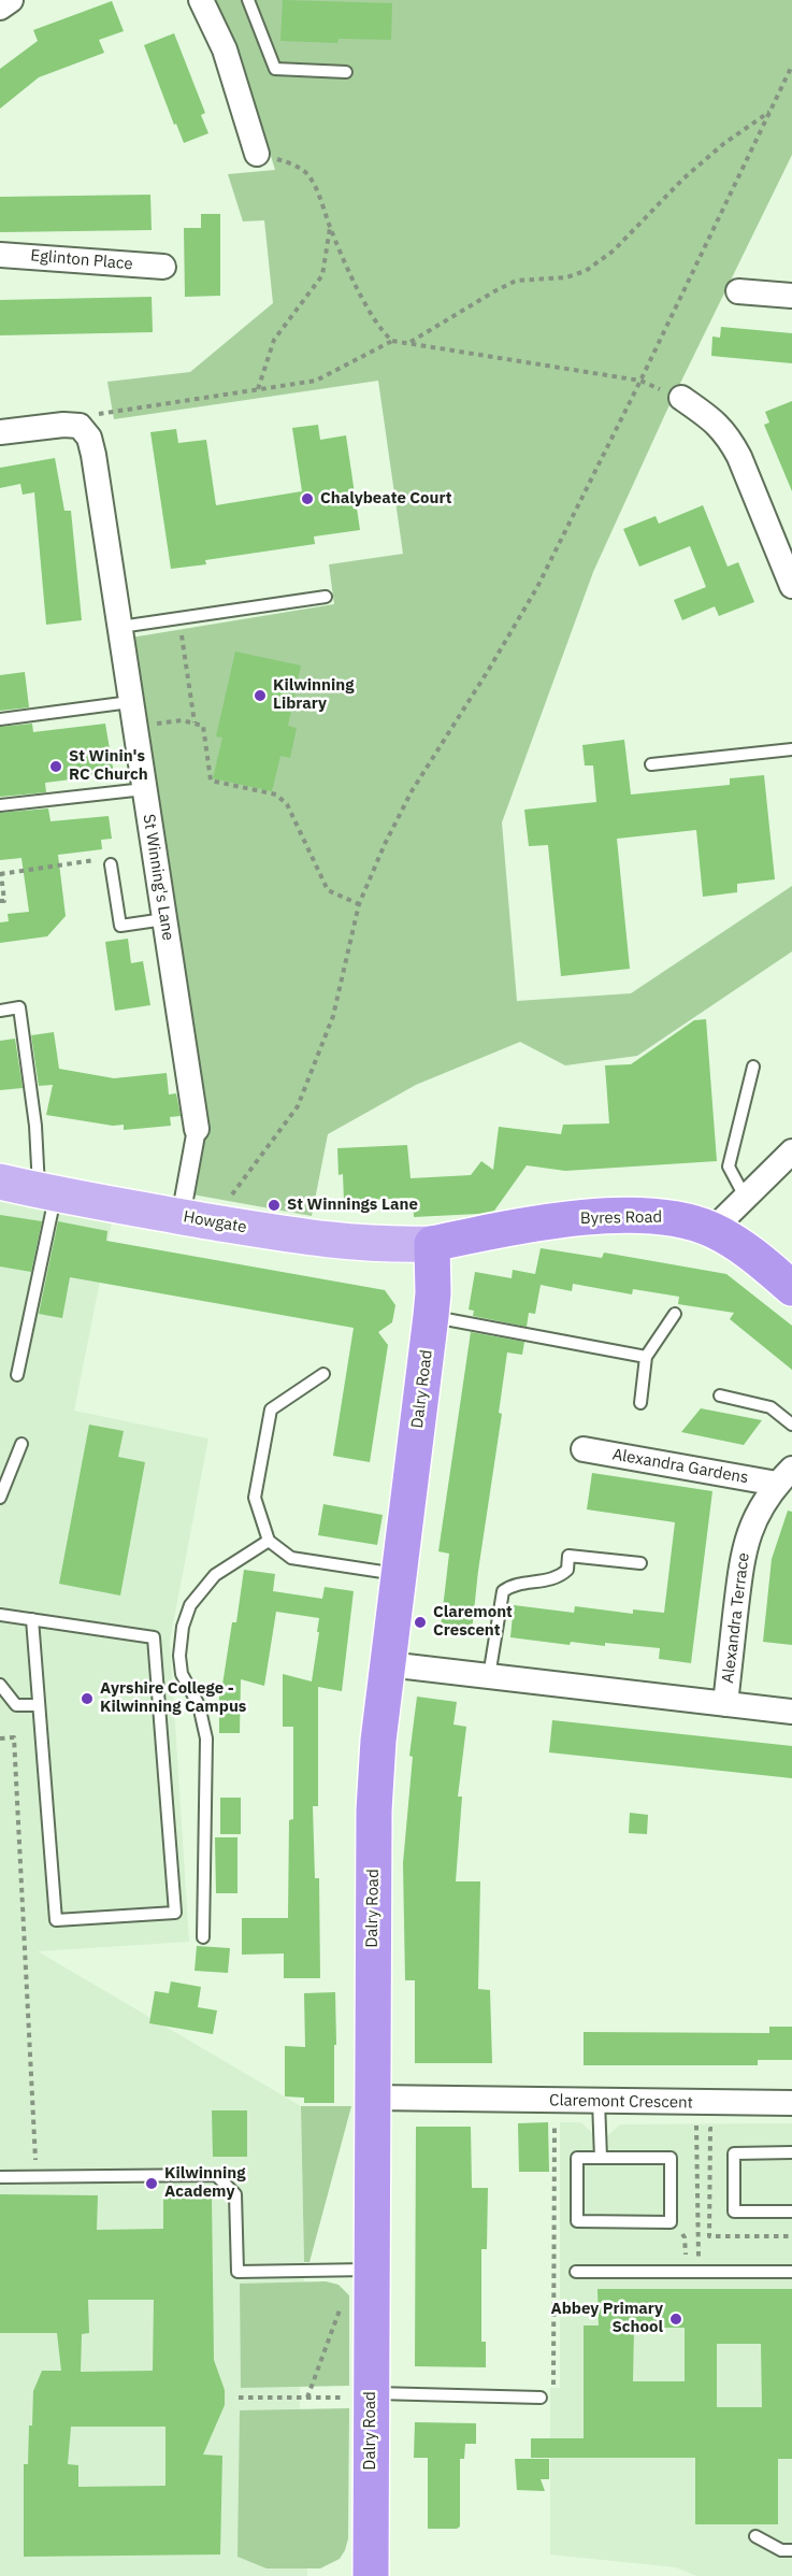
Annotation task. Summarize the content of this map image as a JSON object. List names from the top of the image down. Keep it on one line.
{"streets":{"highway":["Byres Road","Dalry Road"],"main road":["Howgate"],"street":["Eglinton Place","St Winning's Lane","Alexandra Gardens","Alexandra Terrace","Claremont Crescent"]},"crossings":[["St Winning's Lane","Howgate"],["Byres Road","Howgate"],["Byres Road","Dalry Road"],["Howgate","Dalry Road"],["Dalry Road","Claremont Crescent"],["Alexandra Gardens","Alexandra Terrace"]],"places":["Chalybeate Court","Kilwinning Library","St Winin's RC Church","St Winnings Lane","Claremont Crescent","Ayrshire College - Kilwinning Campus","Kilwinning Academy","Abbey Primary School"]}
